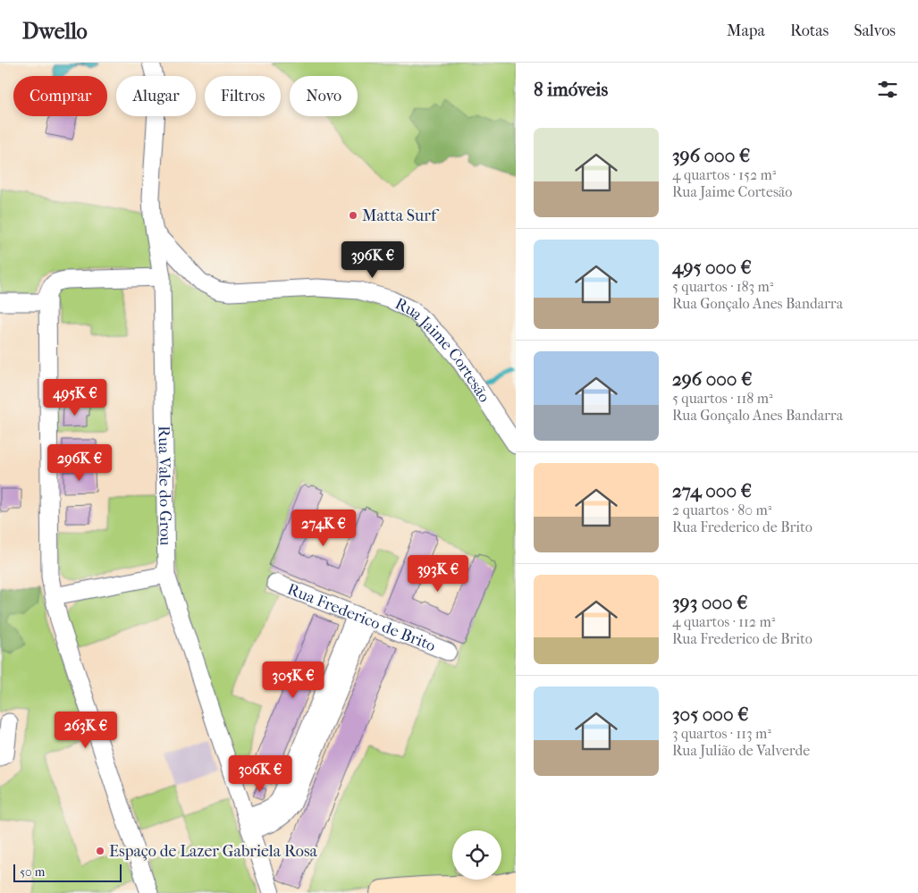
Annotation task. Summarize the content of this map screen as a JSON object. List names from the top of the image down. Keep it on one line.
{"streets":{"street":["Rua Jaime Cortesão","Rua Vale do Grou","Rua Frederico de Brito"]},"crossings":[["Rua Jaime Cortesão","Rua Vale do Grou"]],"places":["Matta Surf","Espaço de Lazer Gabriela Rosa"],"scale_bar":"50 m","page":{"header":"Dwello","nav":["Mapa","Rotas","Salvos"],"heading":"8 imóveis","chip":["Comprar","Alugar","Filtros","Novo"],"list":[{"name":"396 000 €","note":"4 quartos · 152 m² · Rua Jaime Cortesão"},{"name":"495 000 €","note":"5 quartos · 183 m² · Rua Gonçalo Anes Bandarra"},{"name":"296 000 €","note":"5 quartos · 118 m² · Rua Gonçalo Anes Bandarra"},{"name":"274 000 €","note":"2 quartos · 80 m² · Rua Frederico de Brito"},{"name":"393 000 €","note":"4 quartos · 112 m² · Rua Frederico de Brito"},{"name":"305 000 €","note":"3 quartos · 113 m² · Rua Julião de Valverde"}],"price":["396K €","495K €","296K €","274K €","393K €","305K €","263K €","306K €"],"scale":"50 m"}}
